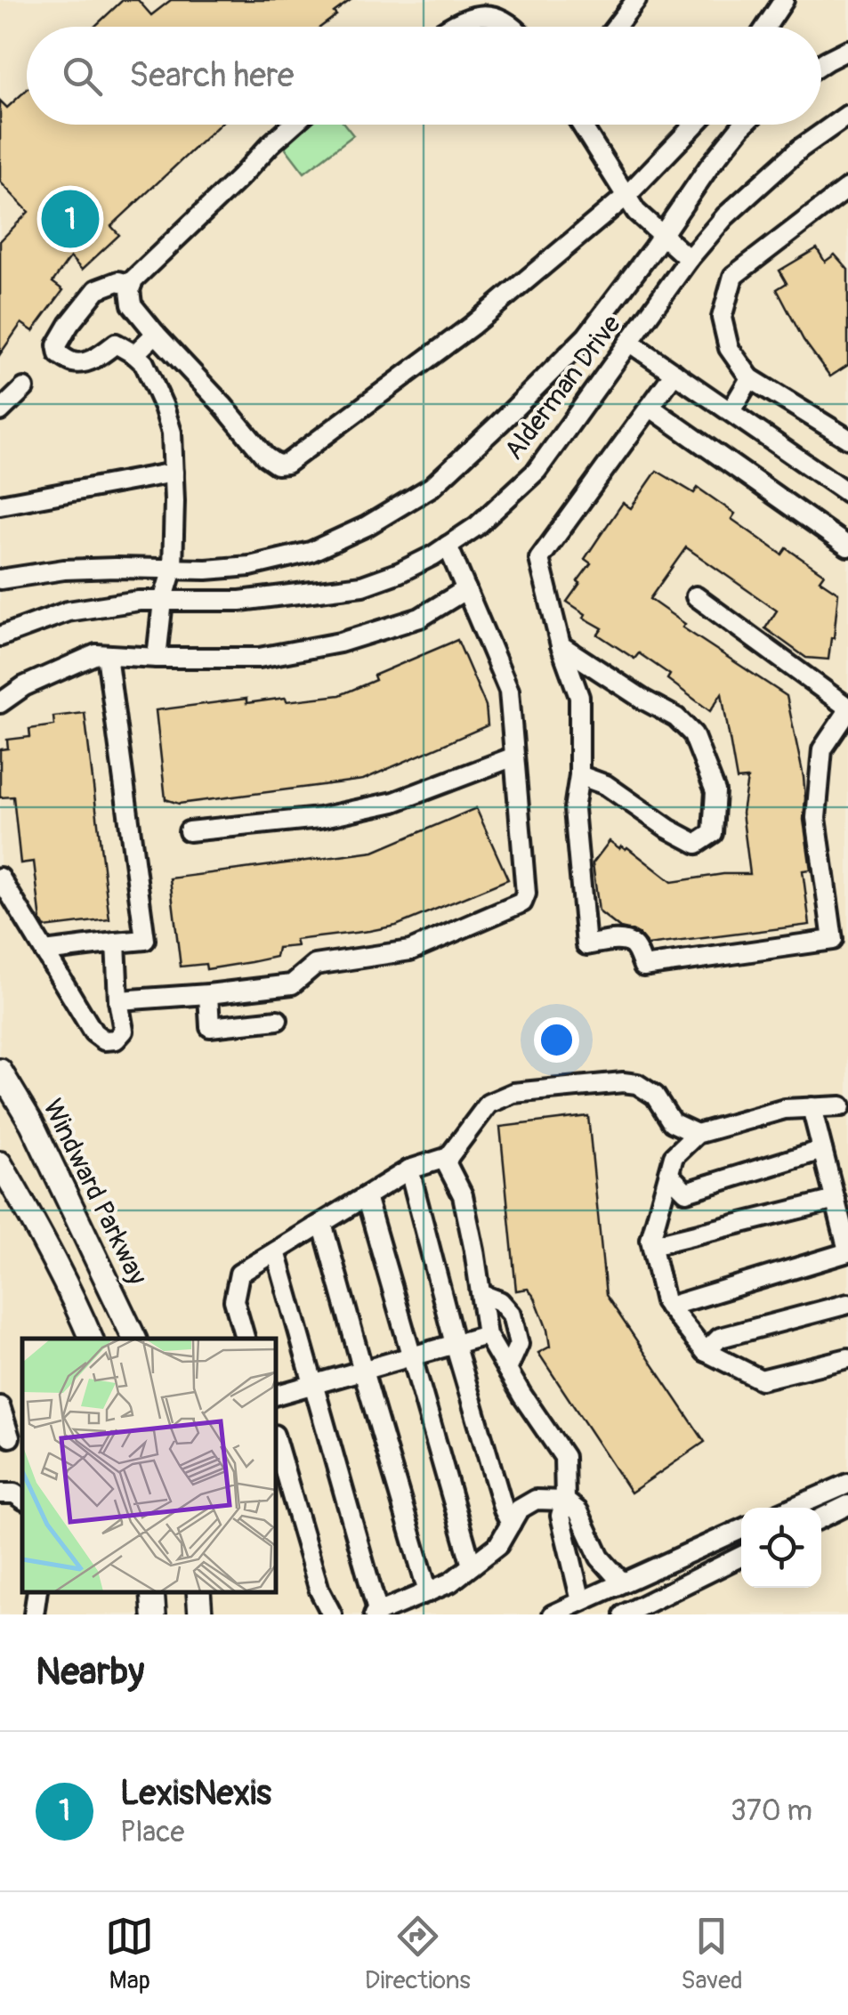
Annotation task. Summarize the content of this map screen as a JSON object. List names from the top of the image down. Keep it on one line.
{"streets":{"main road":["Windward Parkway"],"street":["Alderman Drive"]},"page":{"search":"Search here","pins":"1","heading":"Nearby","list":[{"mark":"1","name":"LexisNexis","note":"Place","value":"370 m"}],"nav":["Map","Directions","Saved"]}}
